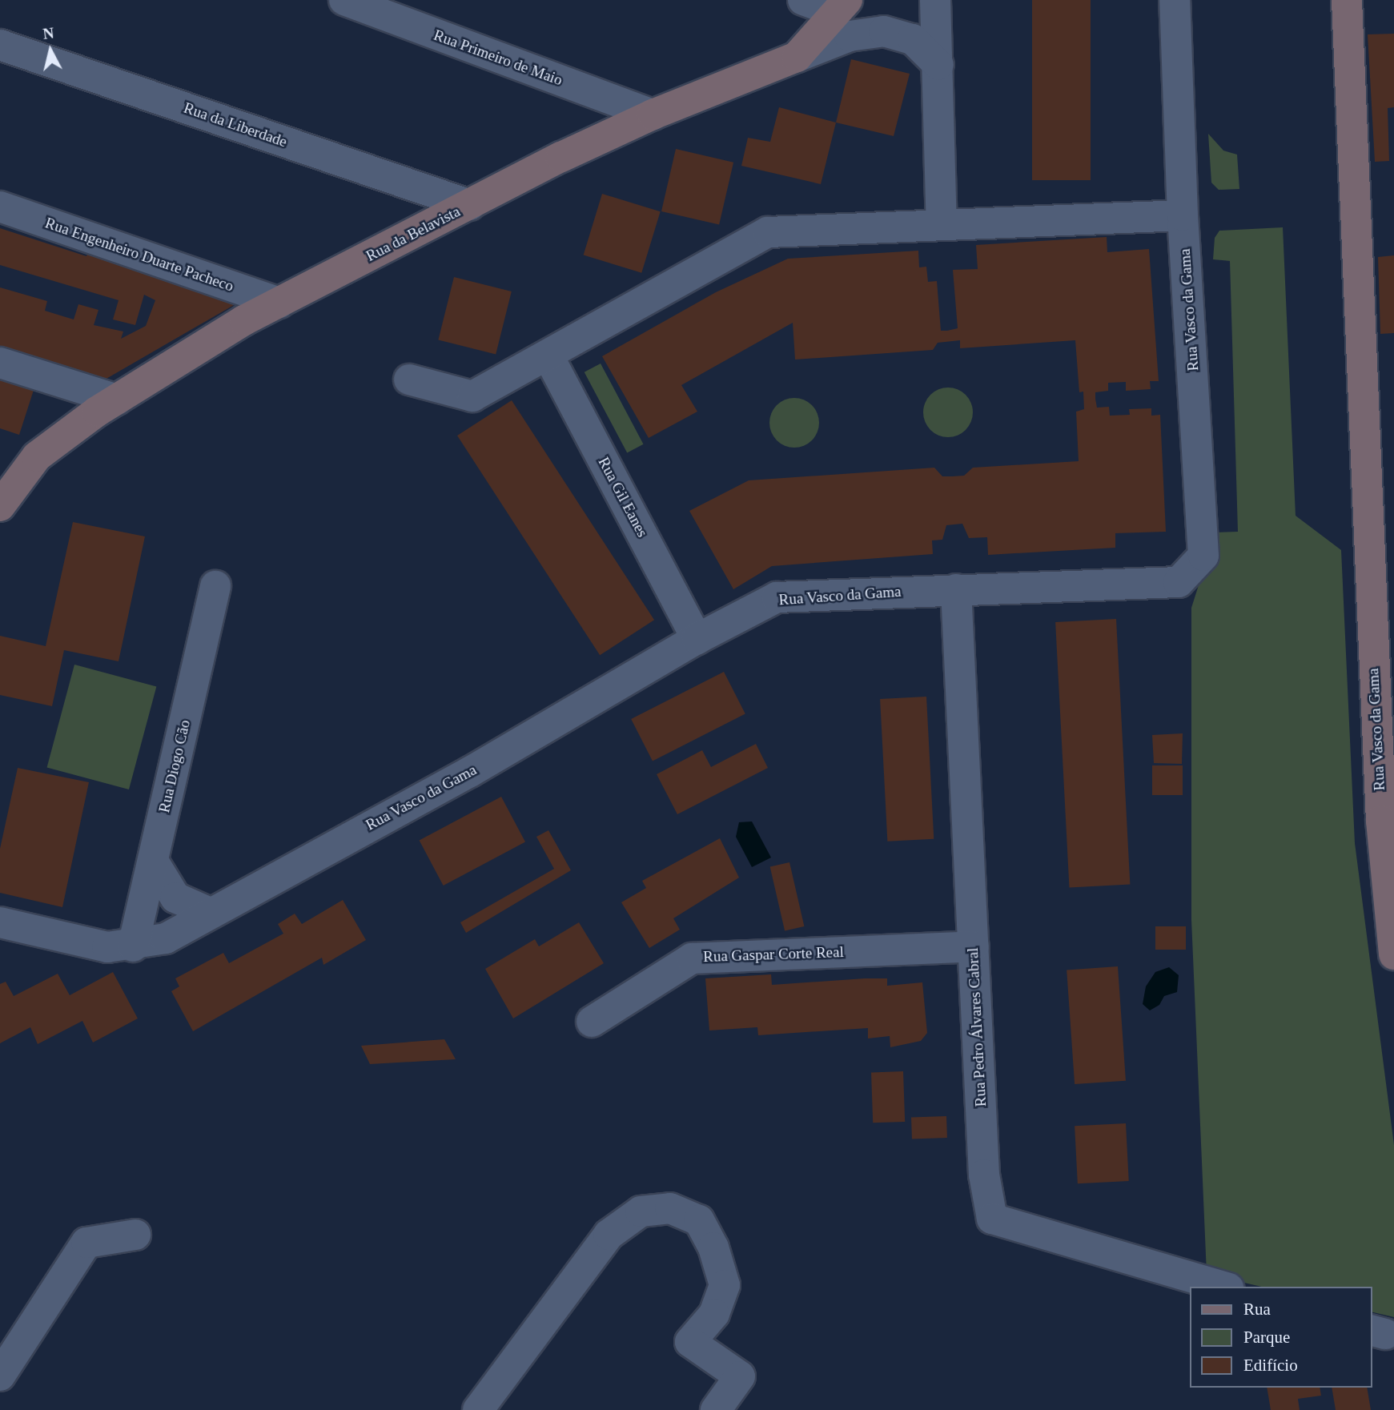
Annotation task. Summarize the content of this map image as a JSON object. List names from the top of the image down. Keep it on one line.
{"streets":{"street":["Rua Primeiro de Maio","Rua da Liberdade","Rua da Belavista","Rua Engenheiro Duarte Pacheco","Rua Vasco da Gama","Rua Gil Eanes","Rua Diogo Cão","Rua Gaspar Corte Real","Rua Pedro Álvares Cabral"]},"crossings":[["Rua Primeiro de Maio","Rua da Belavista"],["Rua da Liberdade","Rua da Belavista"],["Rua da Belavista","Rua Engenheiro Duarte Pacheco"],["Rua Vasco da Gama","Rua Gil Eanes"],["Rua Vasco da Gama","Rua Diogo Cão"],["Rua Vasco da Gama","Rua Pedro Álvares Cabral"],["Rua Gaspar Corte Real","Rua Pedro Álvares Cabral"]],"legend":["Rua","Parque","Edifício"],"north":"top"}
